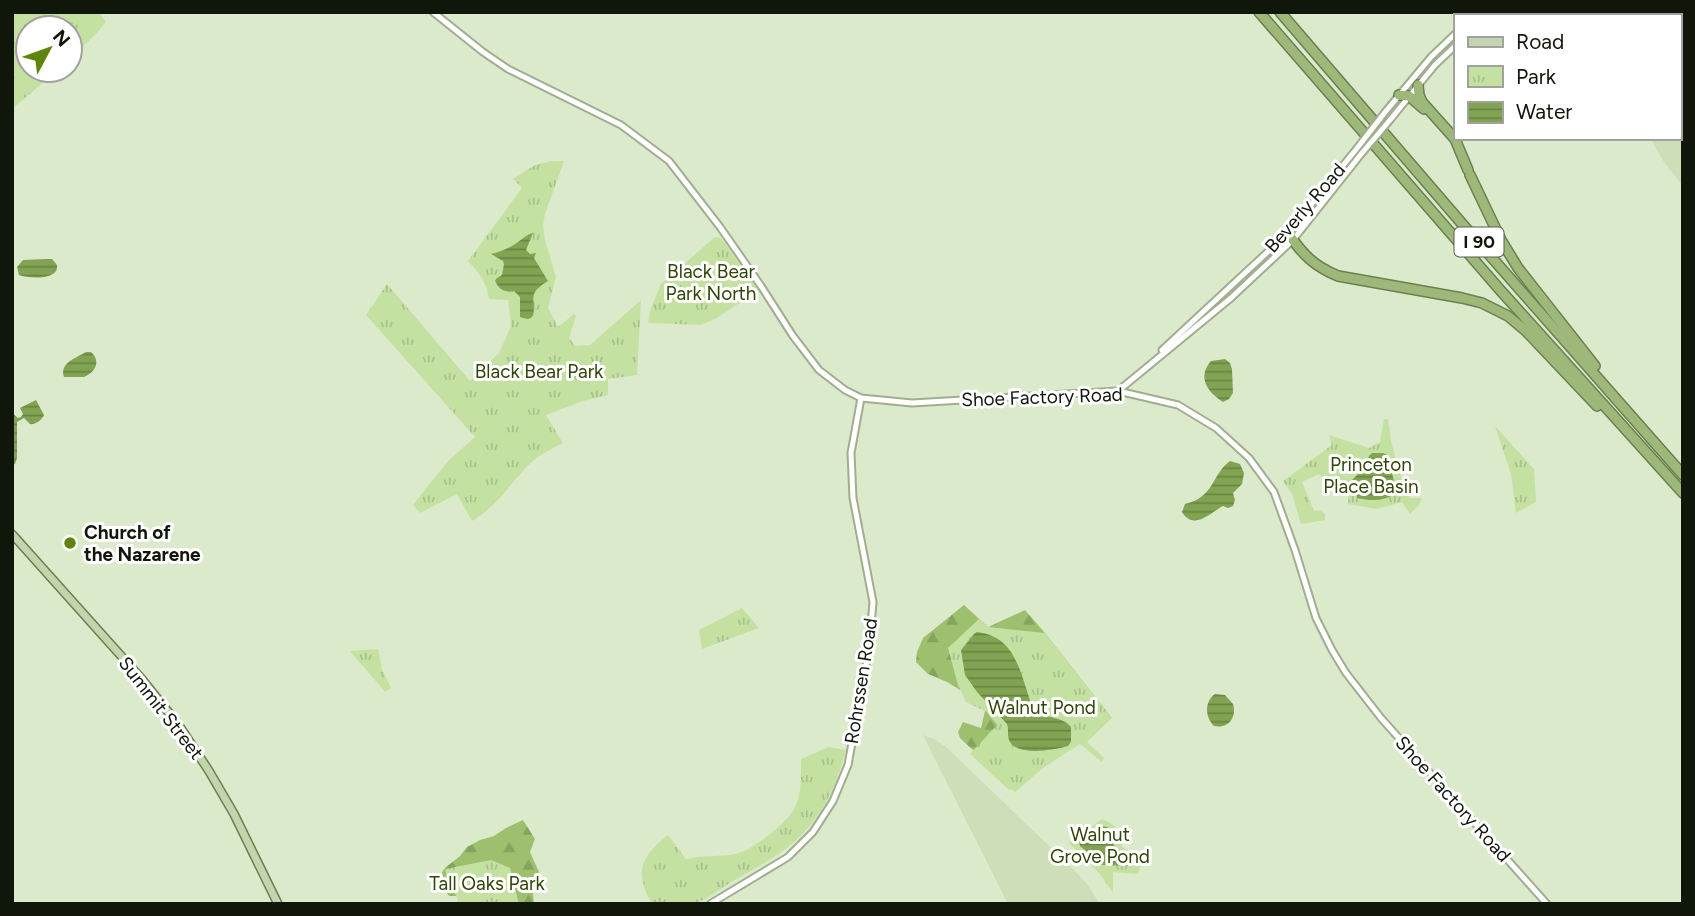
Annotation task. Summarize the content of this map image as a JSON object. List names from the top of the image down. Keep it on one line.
{"streets":{"highway":["I 90"],"main road":["Summit Street"],"street":["Beverly Road","Shoe Factory Road","Rohrssen Road"]},"crossings":[["Beverly Road","Shoe Factory Road"],["Shoe Factory Road","Rohrssen Road"]],"parks":["Black Bear Park North","Black Bear Park","Princeton Place Basin","Walnut Pond","Walnut Grove Pond","Tall Oaks Park"],"places":["Church of the Nazarene"],"legend":["Road","Park","Water"],"north":"top right"}
